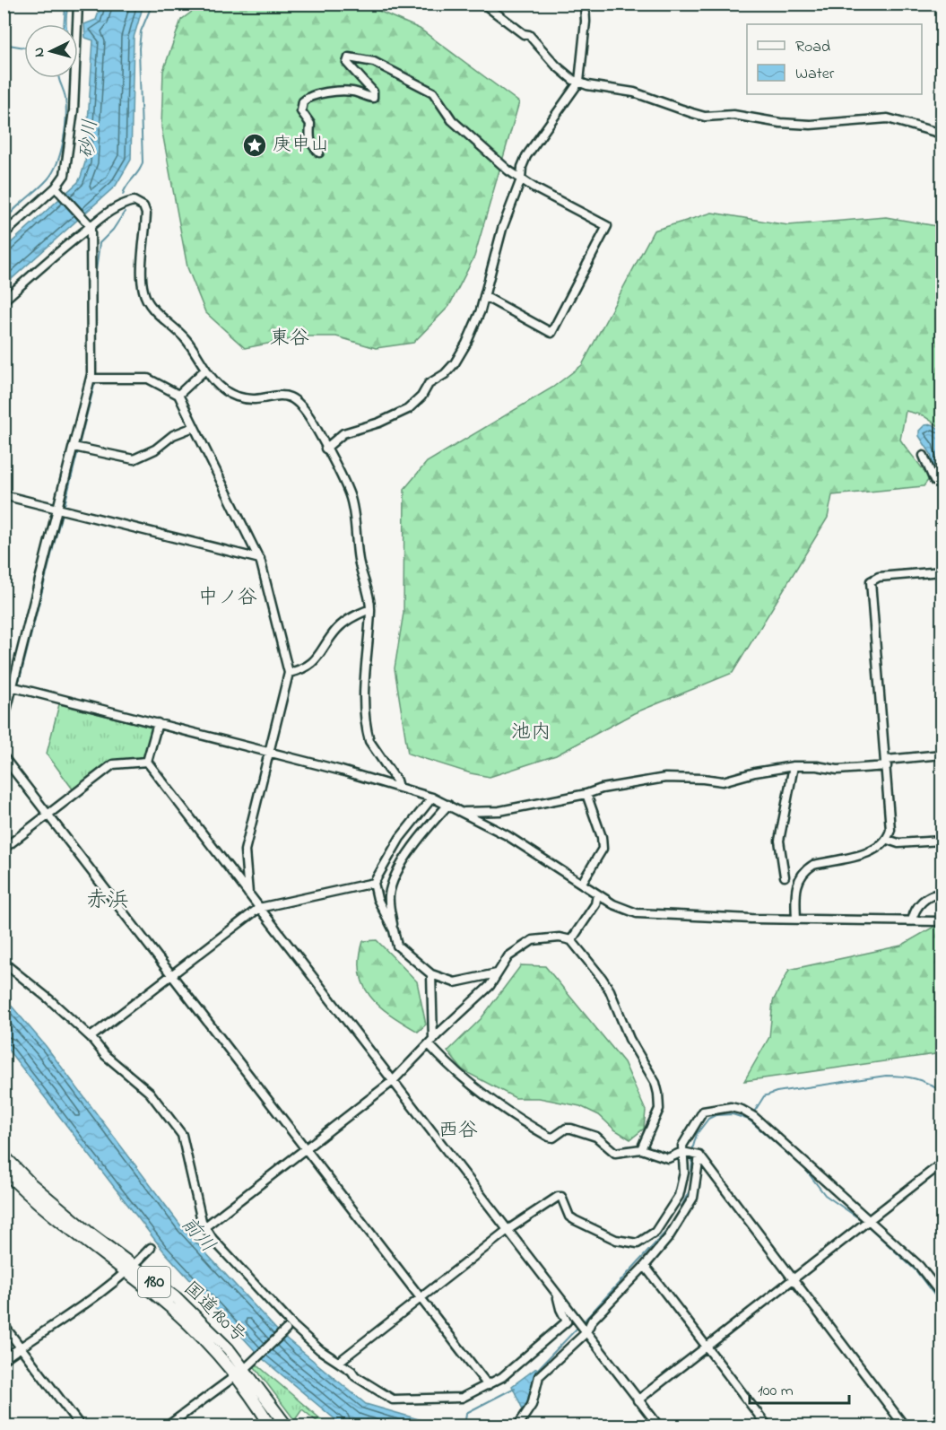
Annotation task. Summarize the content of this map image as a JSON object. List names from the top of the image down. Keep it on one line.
{"streets":{"highway":["180","国道180号"]},"districts":["東谷","中ノ谷","池内","赤浜","西谷"],"water":["砂川","前川"],"places":{"place":["庚申山"]},"legend":["Road","Water"],"scale_bar":"100 m","north":"left"}
